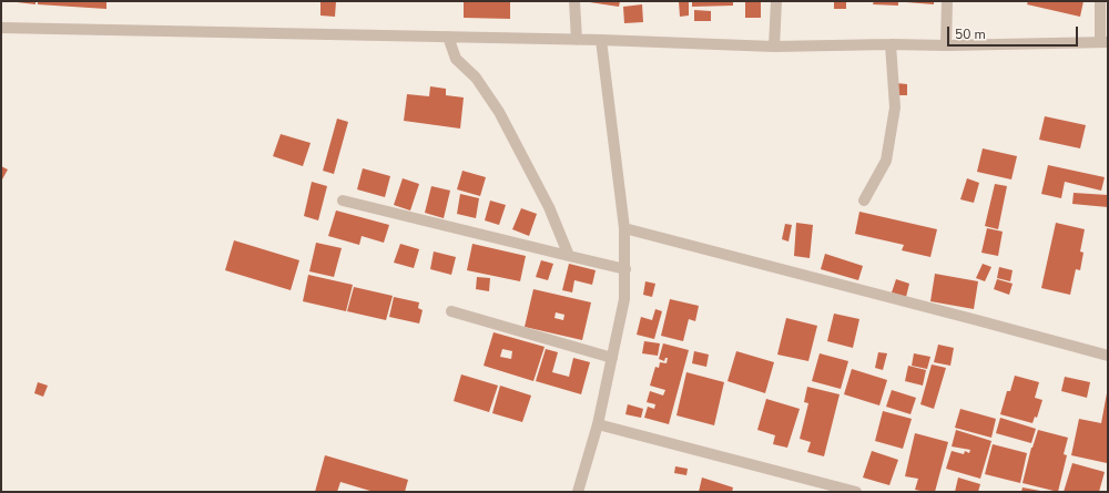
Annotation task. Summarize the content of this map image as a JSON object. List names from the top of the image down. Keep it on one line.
{"scale_bar":"50 m"}
